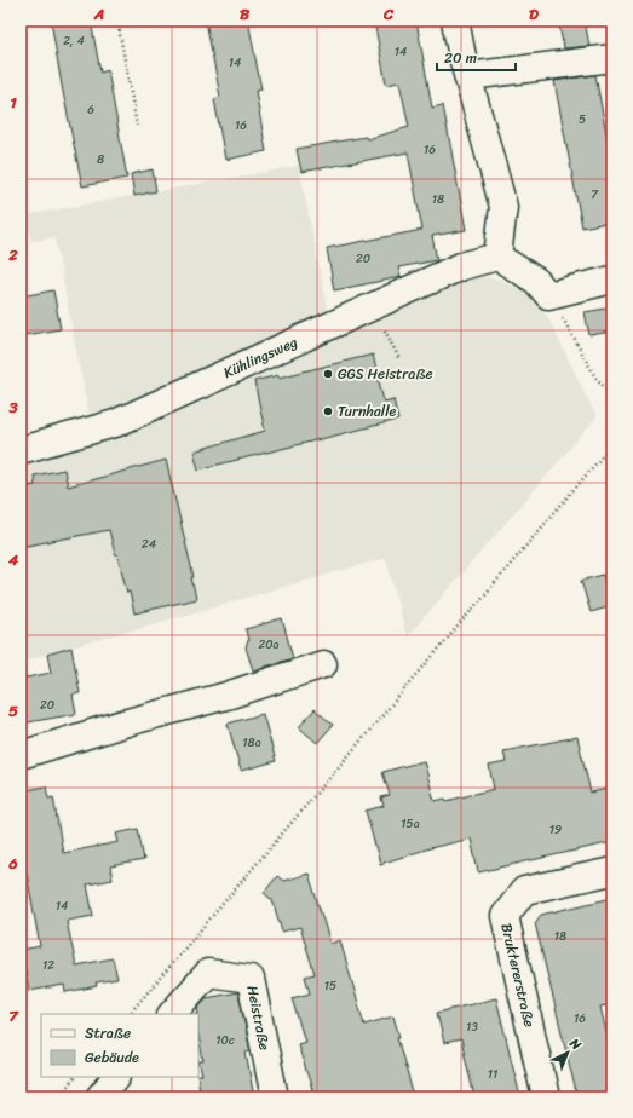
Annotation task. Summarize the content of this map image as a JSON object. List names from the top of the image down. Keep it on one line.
{"streets":{"street":["Kühlingsweg","Bruktererstraße","Heistraße"]},"places":["GGS Heistraße","Turnhalle"],"house_numbers":["2, 4","14","14","6","5","16","16","8","7","18","20","24","20a","20","18a","15a","19","14","18","12","15","16","13","10c","11"],"legend":["Straße","Gebäude"],"scale_bar":"20 m","north":"top right","grid":{"columns":["A","B","C","D"],"rows":["1","2","3","4","5","6","7"]}}
